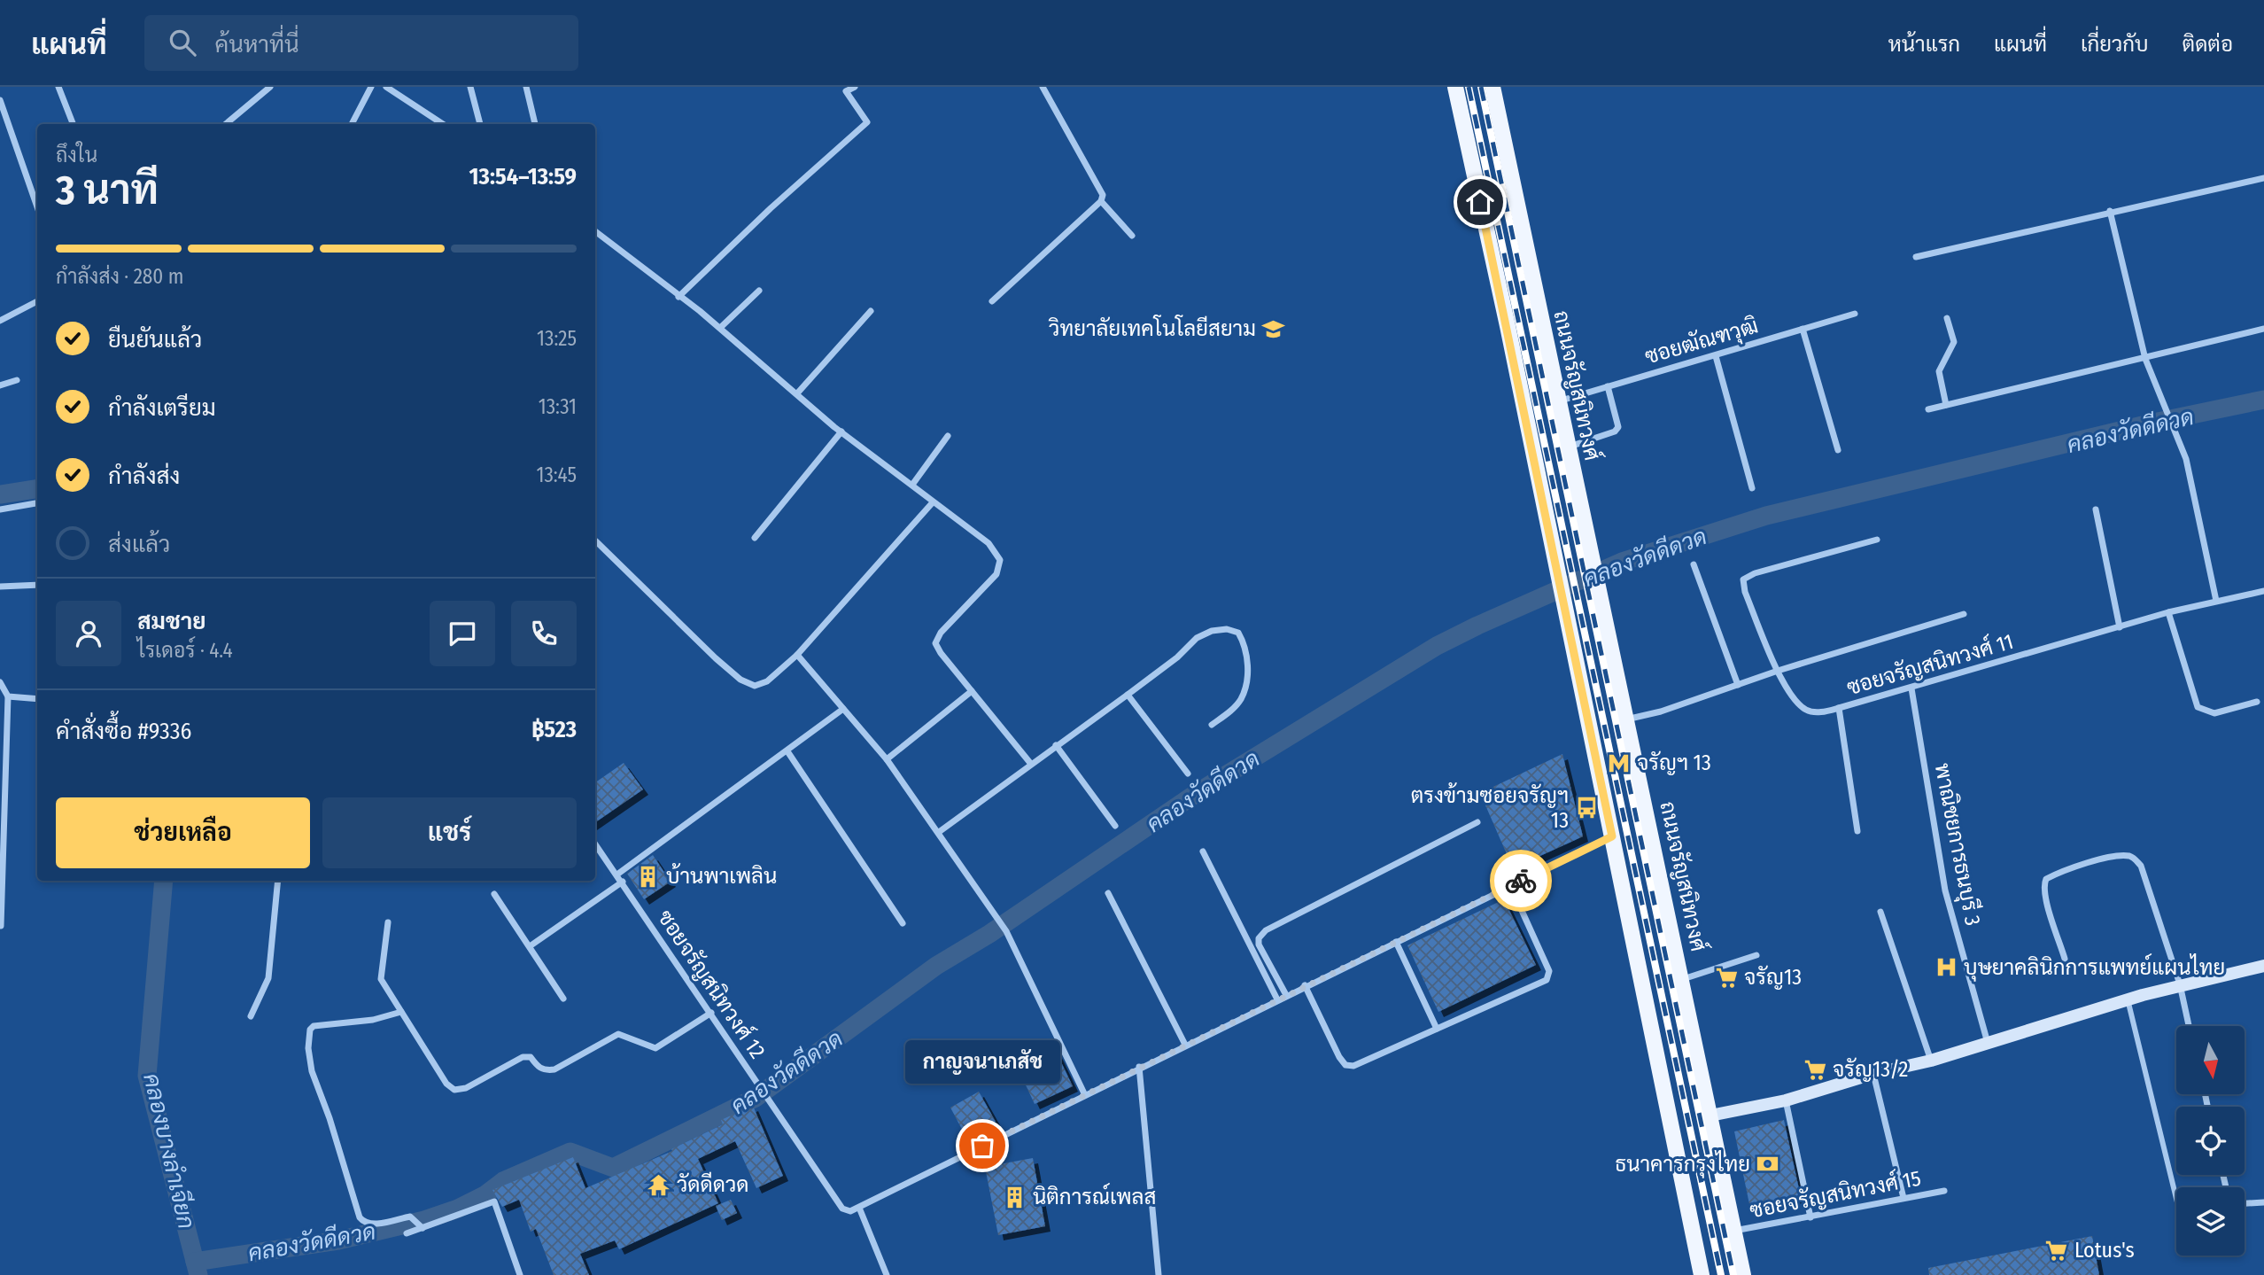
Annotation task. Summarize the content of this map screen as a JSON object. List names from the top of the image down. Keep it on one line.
{"streets":{"main road":["ถนนจรัญสนิทวงศ์"],"street":["ซอยฒัณฑวุฒิ","ซอยจรัญสนิทวงศ์ 11","พาณิชยการธนบุรี 3","ซอยจรัญสนิทวงศ์ 12","ซอยจรัญสนิทวงศ์ 15"]},"crossings":[["ซอยฒัณฑวุฒิ","ถนนจรัญสนิทวงศ์"],["ถนนจรัญสนิทวงศ์","ซอยจรัญสนิทวงศ์ 15"],["ซอยจรัญสนิทวงศ์ 11","พาณิชยการธนบุรี 3"]],"water":["คลองวัดดีดวด","คลองบางลำเจียก"],"places":{"school or university":["วิทยาลัยเทคโนโลยีสยาม"],"metro station":["จรัญฯ 13"],"bus stop":["ตรงข้ามซอยจรัญฯ 13"],"building":["บ้านพาเพลิน","นิติการณ์เพลส"],"hospital":["บุษยาคลินิกการแพทย์แผนไทย"],"supermarket":["จรัญ13","จรัญ13/2","Lotus's"],"other":["กาญจนาเภสัช"],"bank":["ธนาคารกรุงไทย"],"temple":["วัดดีดวด"]},"north":"bottom","page":{"header":"แผนที่","search":"ค้นหาที่นี่","nav":["หน้าแรก","แผนที่","เกี่ยวกับ","ติดต่อ"],"heading":["3 นาที","ถึงใน","13:54–13:59"],"panel":["สมชาย","ไรเดอร์ · 4.4","คำสั่งซื้อ #9336","฿523"],"bar":"กำลังส่ง · 280 m","list":[["ยืนยันแล้ว","13:25"],["กำลังเตรียม","13:31"],["กำลังส่ง","13:45"],"ส่งแล้ว"],"buttons":["ช่วยเหลือ","แชร์"],"bubble":"กาญจนาเภสัช"}}
